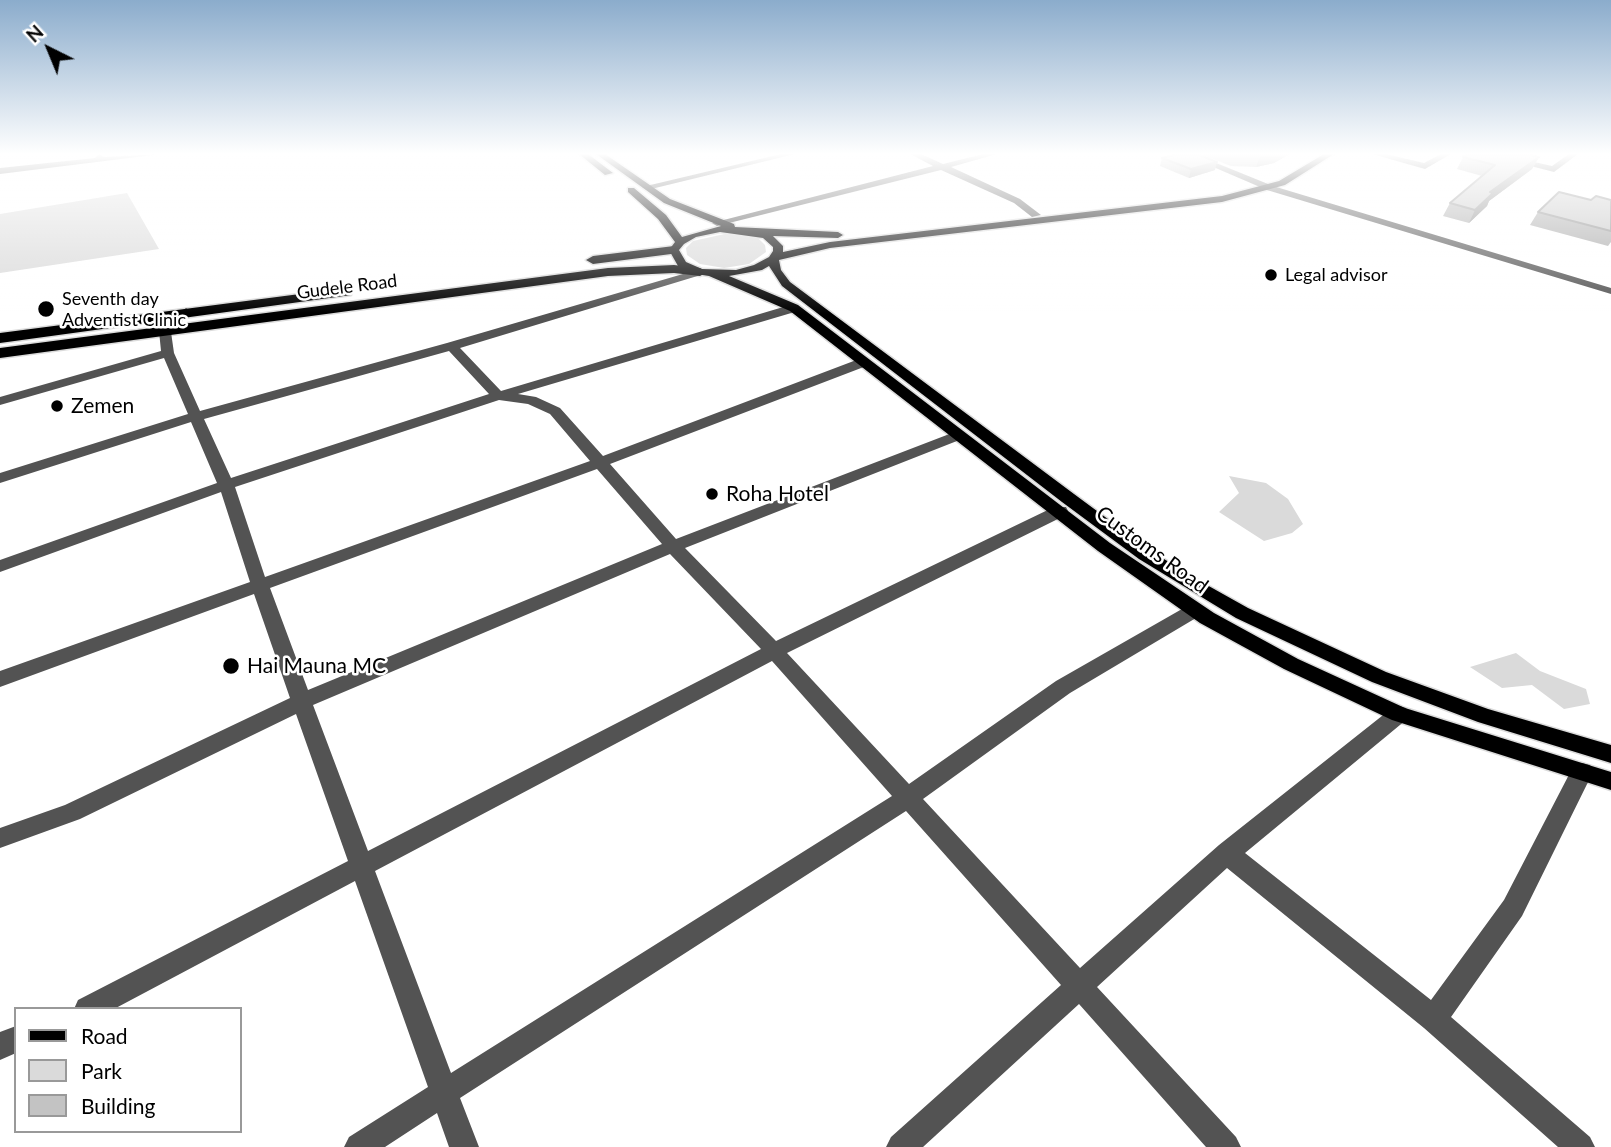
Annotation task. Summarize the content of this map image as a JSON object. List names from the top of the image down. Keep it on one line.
{"streets":{"highway":["Gudele Road"],"main road":["Customs Road"]},"crossings":[["Gudele Road","Customs Road"]],"places":["Legal advisor","Seventh day Adventist Clinic","Zemen","Roha Hotel","Hai Mauna MC"],"legend":["Road","Park","Building"],"north":"top left"}
